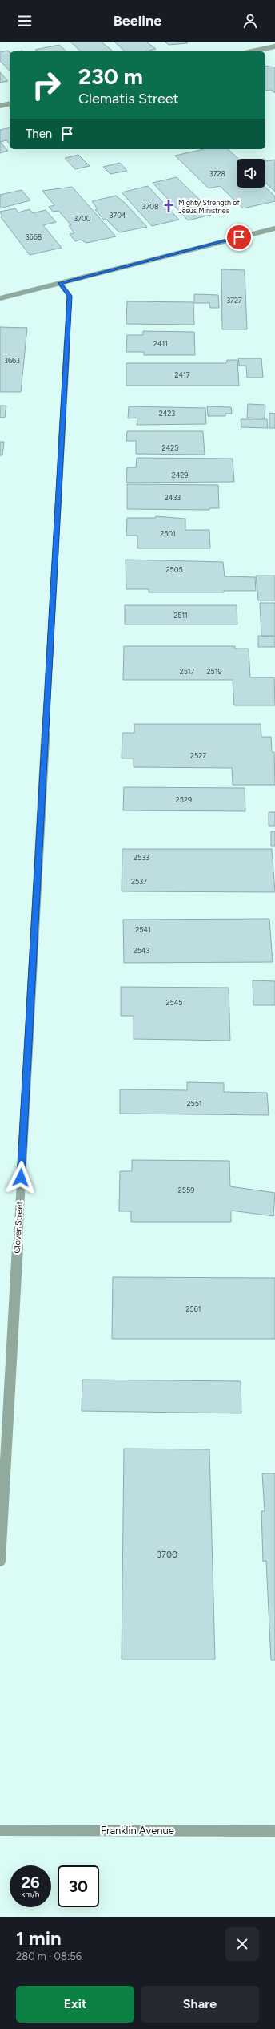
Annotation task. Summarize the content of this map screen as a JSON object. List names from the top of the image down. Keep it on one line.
{"streets":{"street":["Clover Street","Franklin Avenue"]},"places":{"church":["Mighty Strength of Jesus Ministries"]},"house_numbers":["3728","3708","3704","3700","3668","3727","2411","3663","2417","2423","2425","2429","2433","2501","2505","2511","2517","2519","2527","2529","2533","2537","2541","2543","2545","2551","2559","2561","3700"],"page":{"header":"Beeline","turn":["230 m","Clematis Street"],"then":"Then","speed":"26 km/h","limit":"30","heading":["1 min","280 m · 08:56"],"buttons":["Exit","Share"]}}
